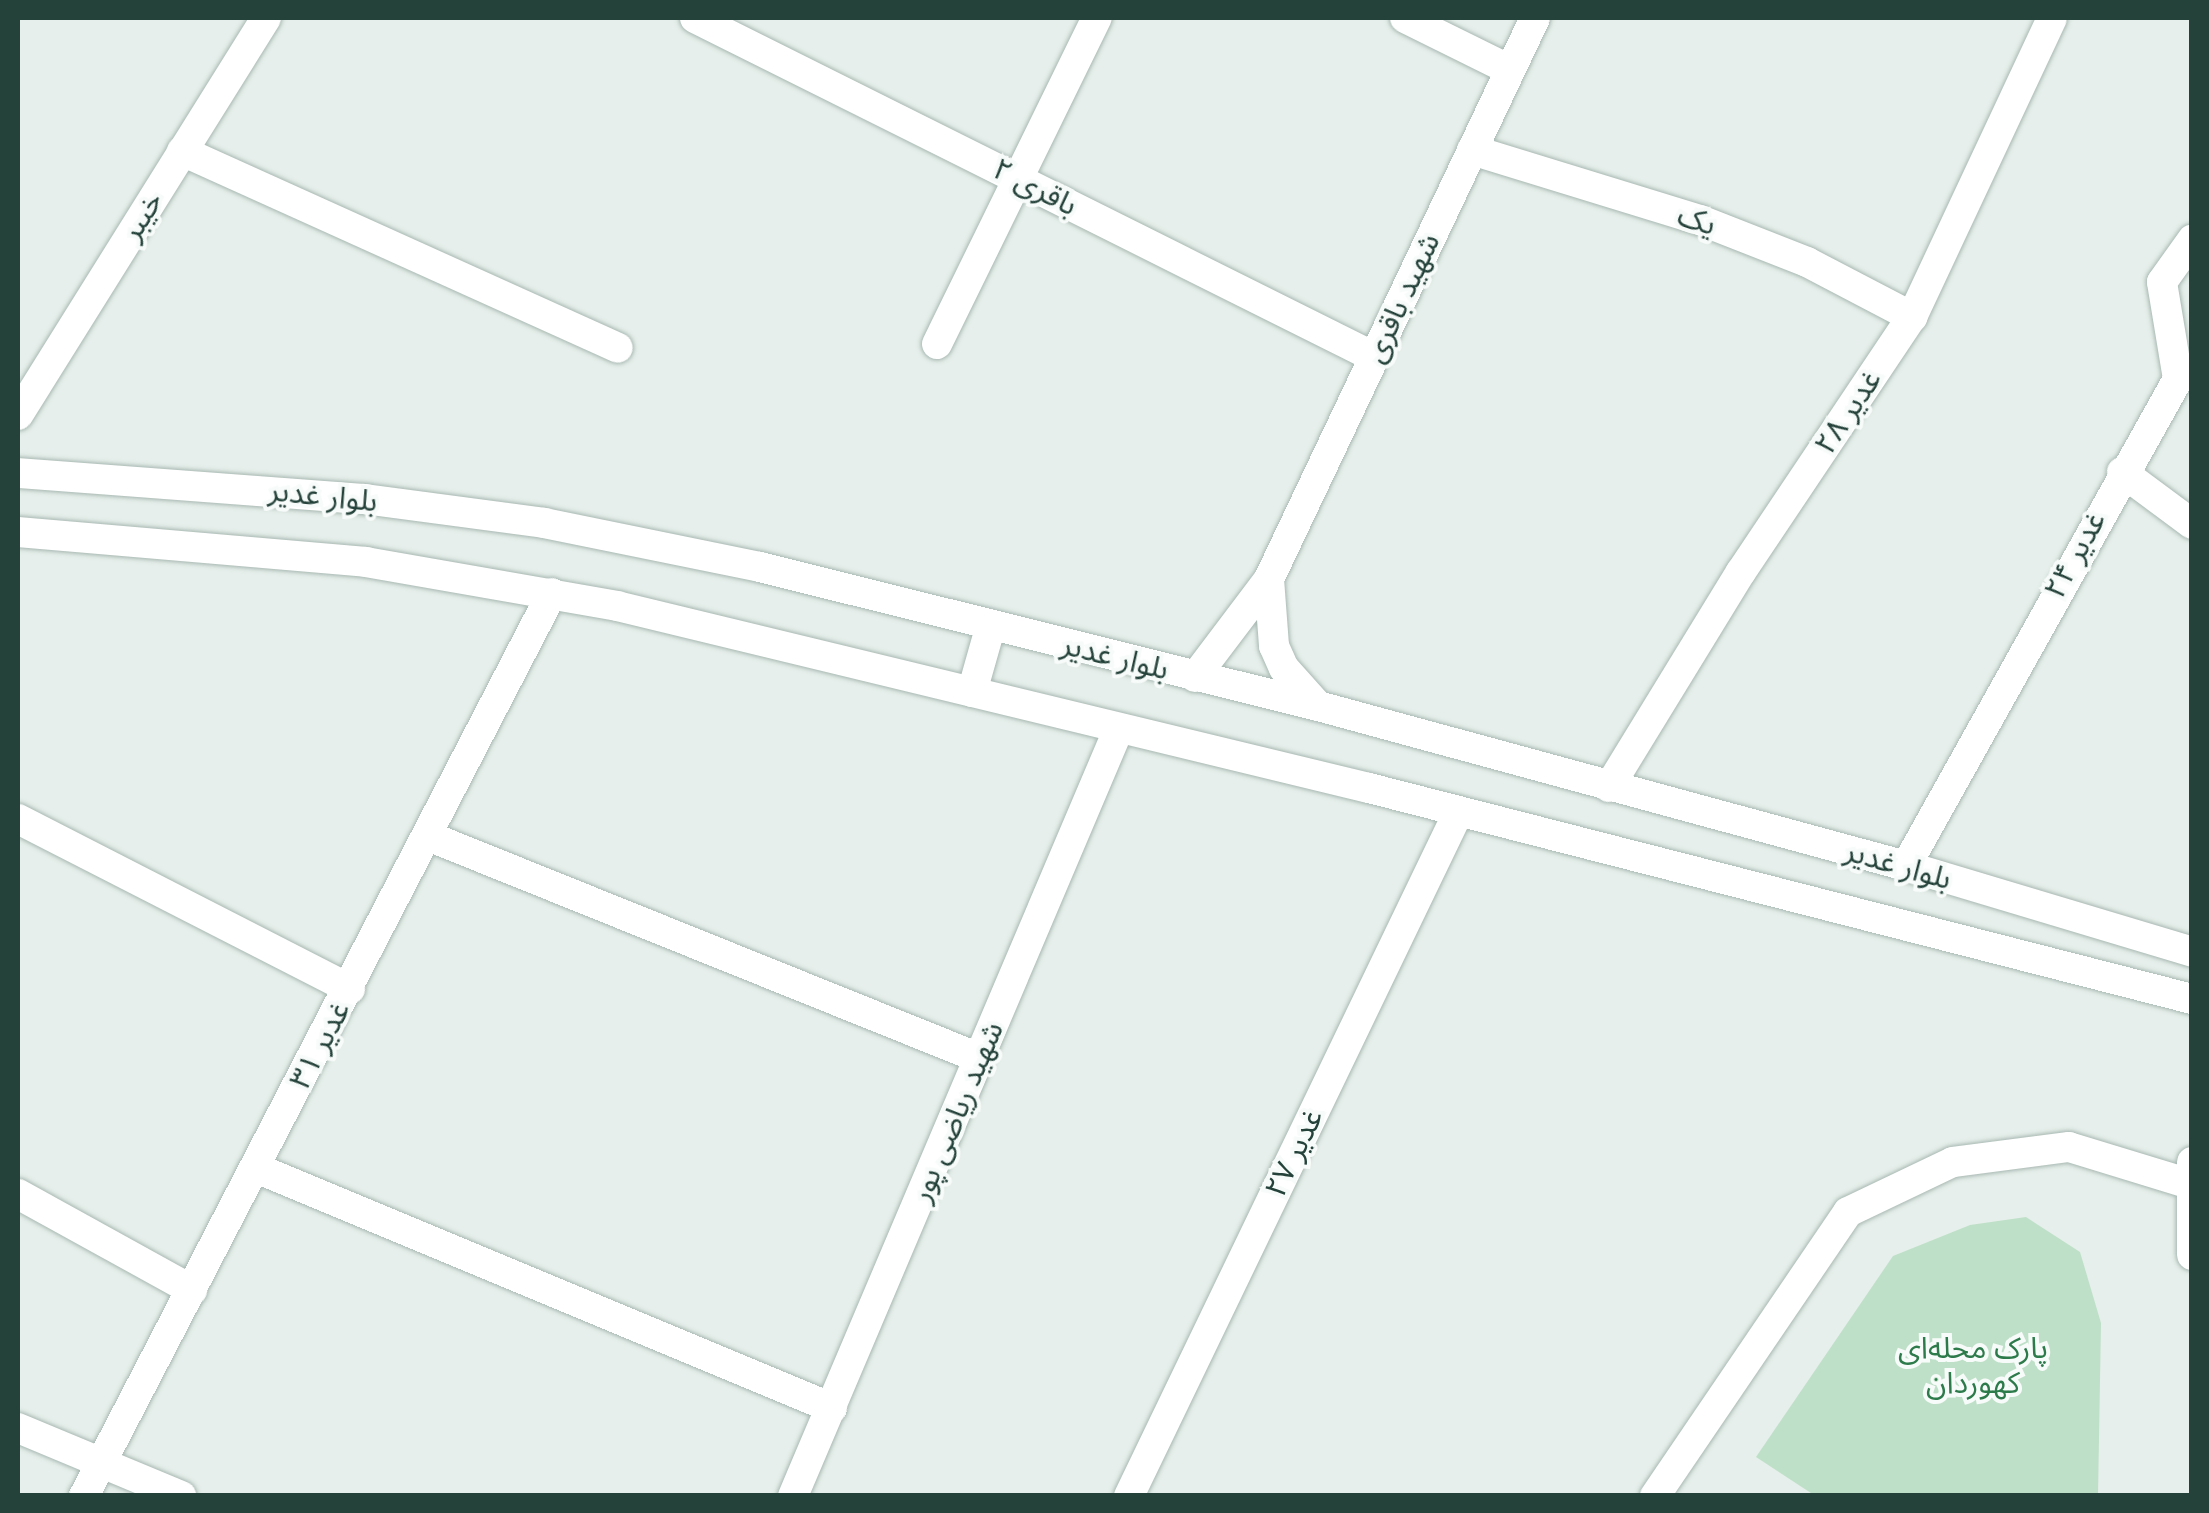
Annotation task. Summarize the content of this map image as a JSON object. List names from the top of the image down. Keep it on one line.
{"streets":{"street":["باقری ۲","خیبر","یک","شهید باقری","غدیر ۲۸","بلوار غدیر","غدیر ۲۴","غدیر ۳۱","شهید ریاضی پور","غدیر ۲۷"]},"crossings":[["باقری ۲","شهید باقری"],["یک","شهید باقری"],["یک","غدیر ۲۸"],["شهید باقری","بلوار غدیر"],["غدیر ۲۸","بلوار غدیر"],["بلوار غدیر","غدیر ۲۴"],["بلوار غدیر","غدیر ۳۱"],["بلوار غدیر","شهید ریاضی پور"],["بلوار غدیر","غدیر ۲۷"]],"parks":["پارک محله‌ای کهوردان"]}
